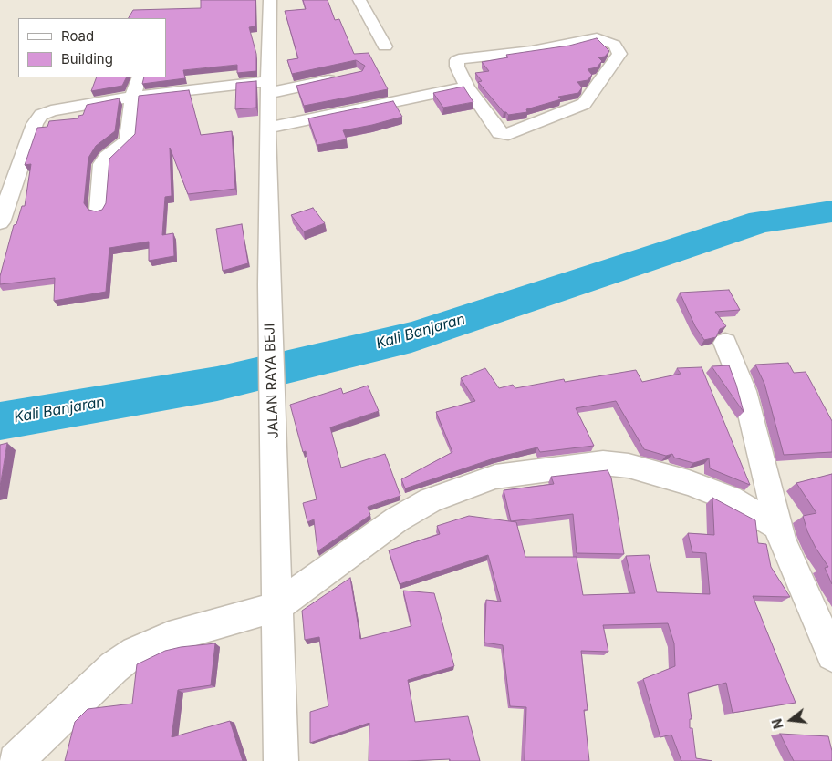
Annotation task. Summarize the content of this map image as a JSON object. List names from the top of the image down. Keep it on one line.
{"streets":{"street":["JALAN RAYA BEJI"]},"water":["Kali Banjaran"],"legend":["Road","Building"],"north":"left"}
